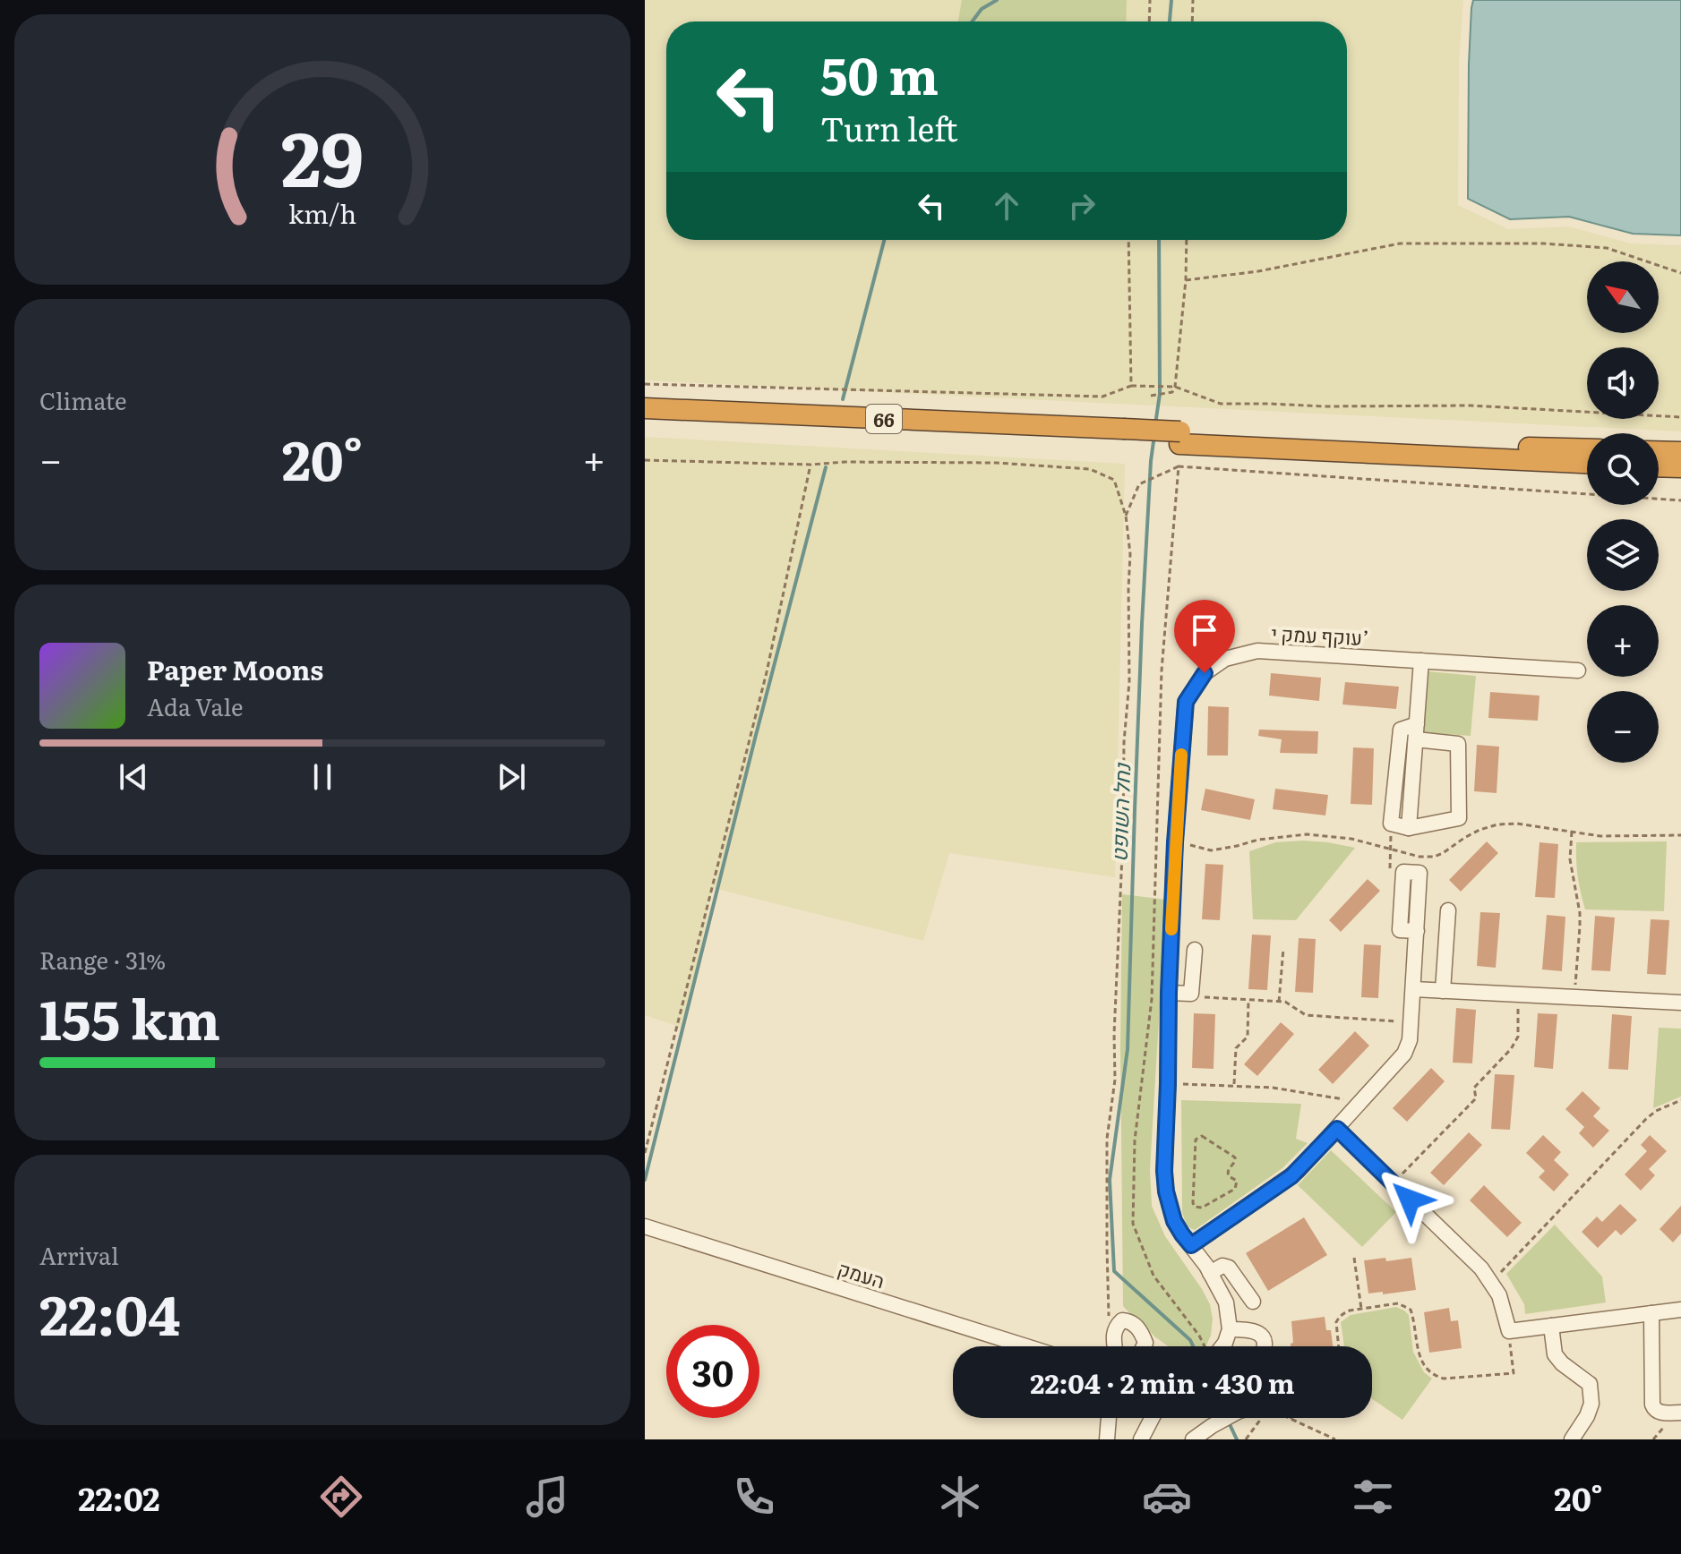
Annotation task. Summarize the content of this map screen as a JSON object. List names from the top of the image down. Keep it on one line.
{"streets":{"highway":["66"],"street":["עוקף עמק י’","העמק"]},"water":["נחל השופט"],"north":"top left","page":{"turn":["50 m","Turn left"],"map_buttons":["+","−"],"tile":["Climate",["Range · 31%","155 km"],["Arrival","22:04"]],"heat":["−","20°","+"],"song":["Paper Moons","Ada Vale"],"limit":"30","trip":"22:04 · 2 min · 430 m","tabs":["22:02","20°"],"gauge":["29","km/h"]}}
